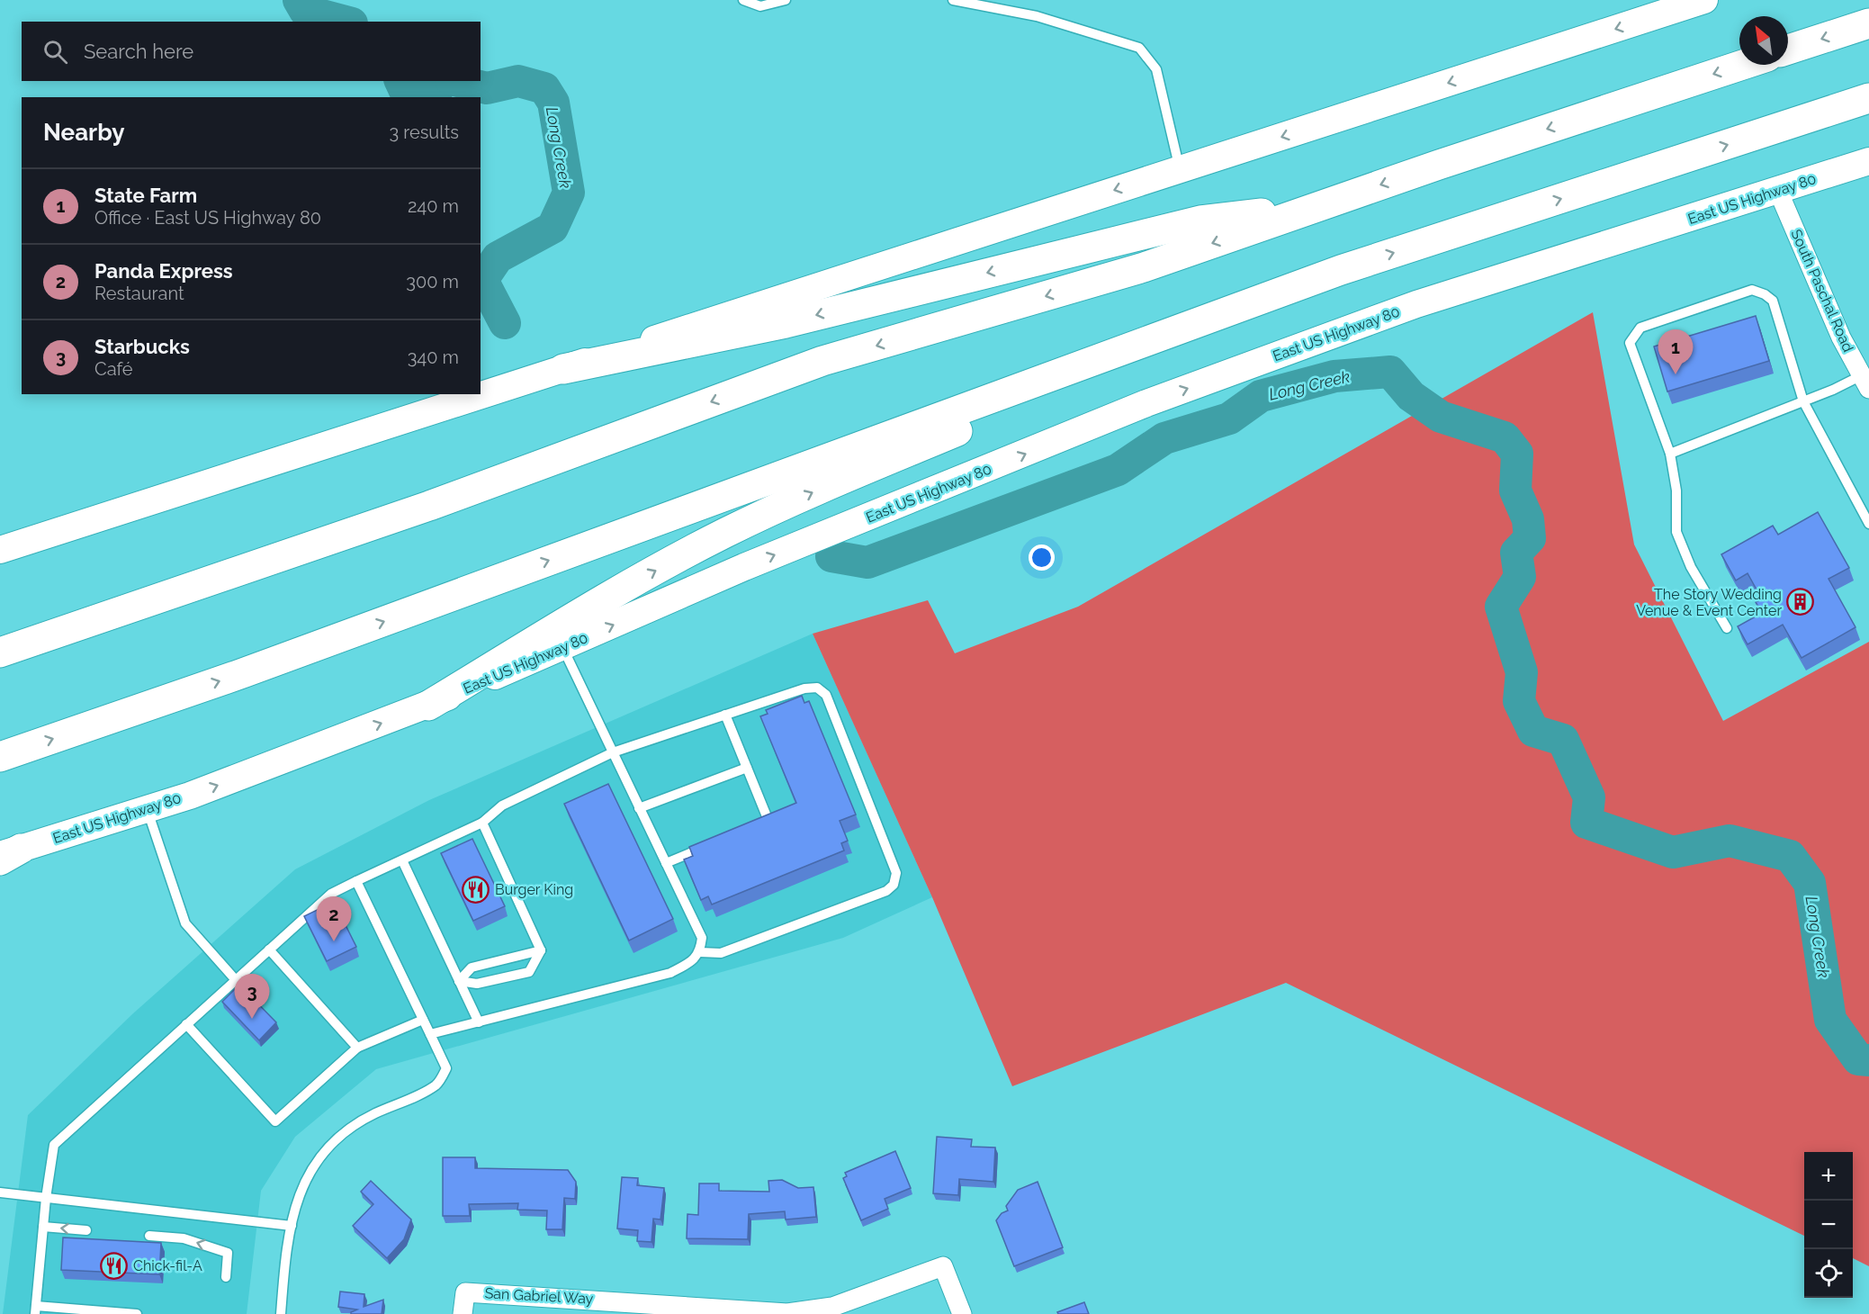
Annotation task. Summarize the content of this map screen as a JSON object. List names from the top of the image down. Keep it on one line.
{"streets":{"main road":["East US Highway 80"],"street":["South Paschal Road","San Gabriel Way"]},"crossings":[["East US Highway 80","South Paschal Road"]],"water":["Long Creek"],"places":{"building":["The Story Wedding Venue & Event Center"],"restaurant":["Burger King","Chick-fil-A"]},"north":"top left","page":{"search":"Search here","heading":["Nearby","3 results"],"list":[{"mark":"1","name":"State Farm","note":"Office · East US Highway 80","value":"240 m"},{"mark":"2","name":"Panda Express","note":"Restaurant","value":"300 m"},{"mark":"3","name":"Starbucks","note":"Café","value":"340 m"}],"pins":["1","2","3"],"map_buttons":["+","−"]}}
